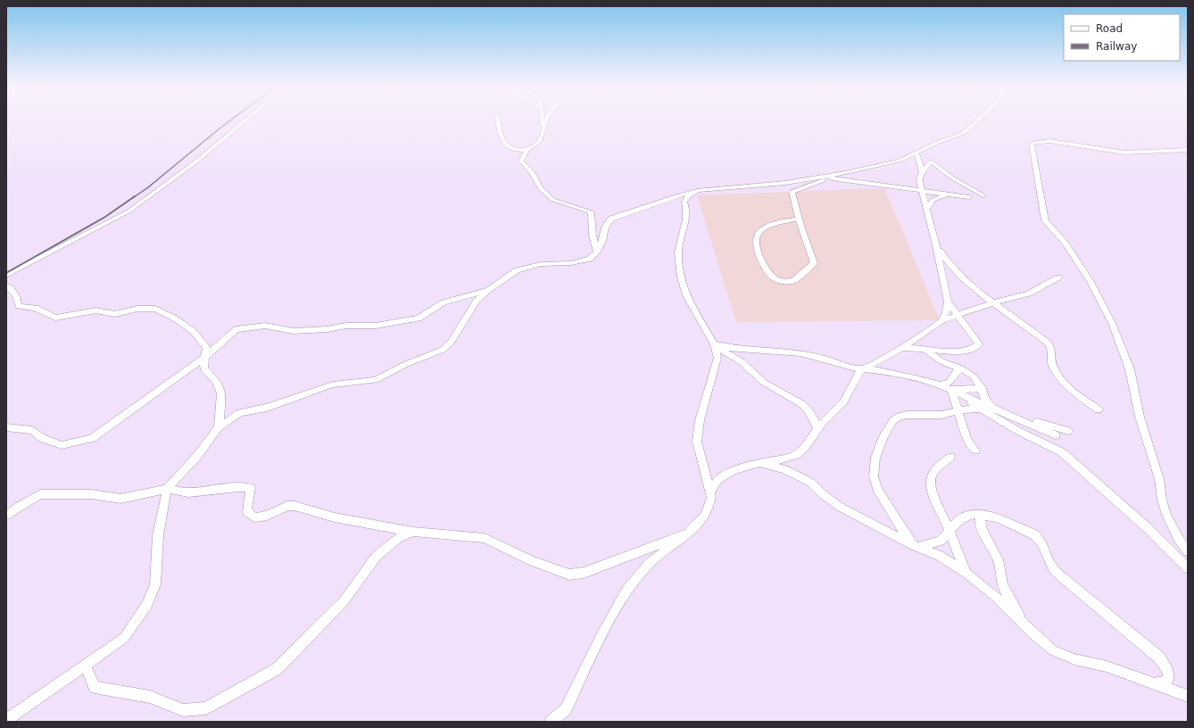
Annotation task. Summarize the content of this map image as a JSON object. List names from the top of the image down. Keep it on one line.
{"legend":["Road","Railway"]}
